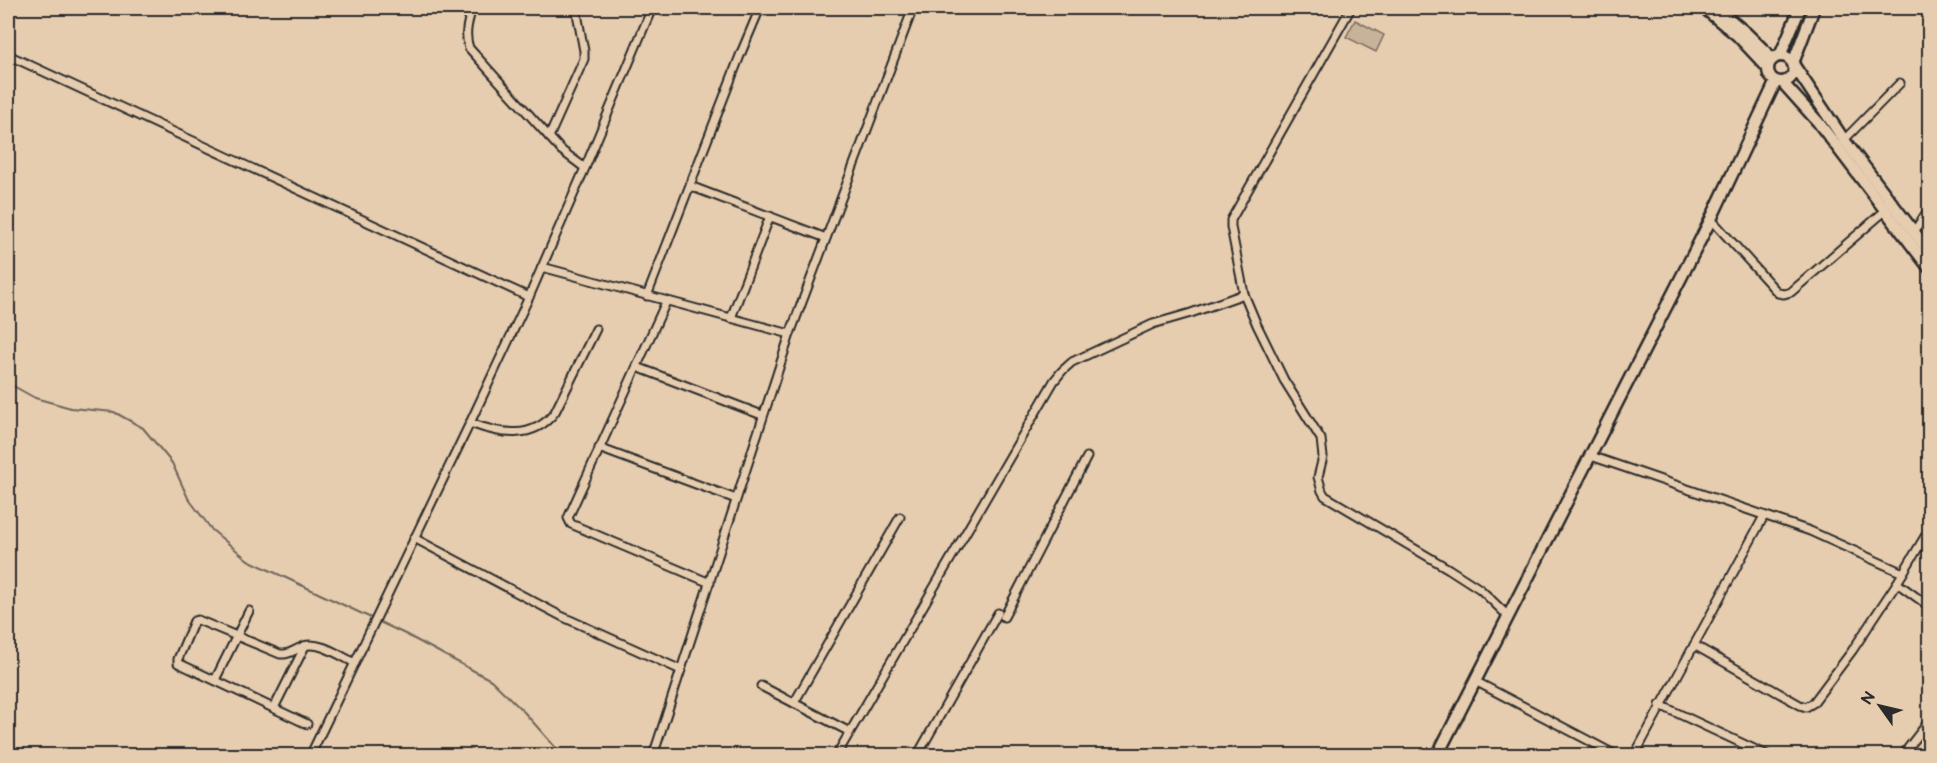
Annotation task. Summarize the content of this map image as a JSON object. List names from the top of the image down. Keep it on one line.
{"north":"top left"}
